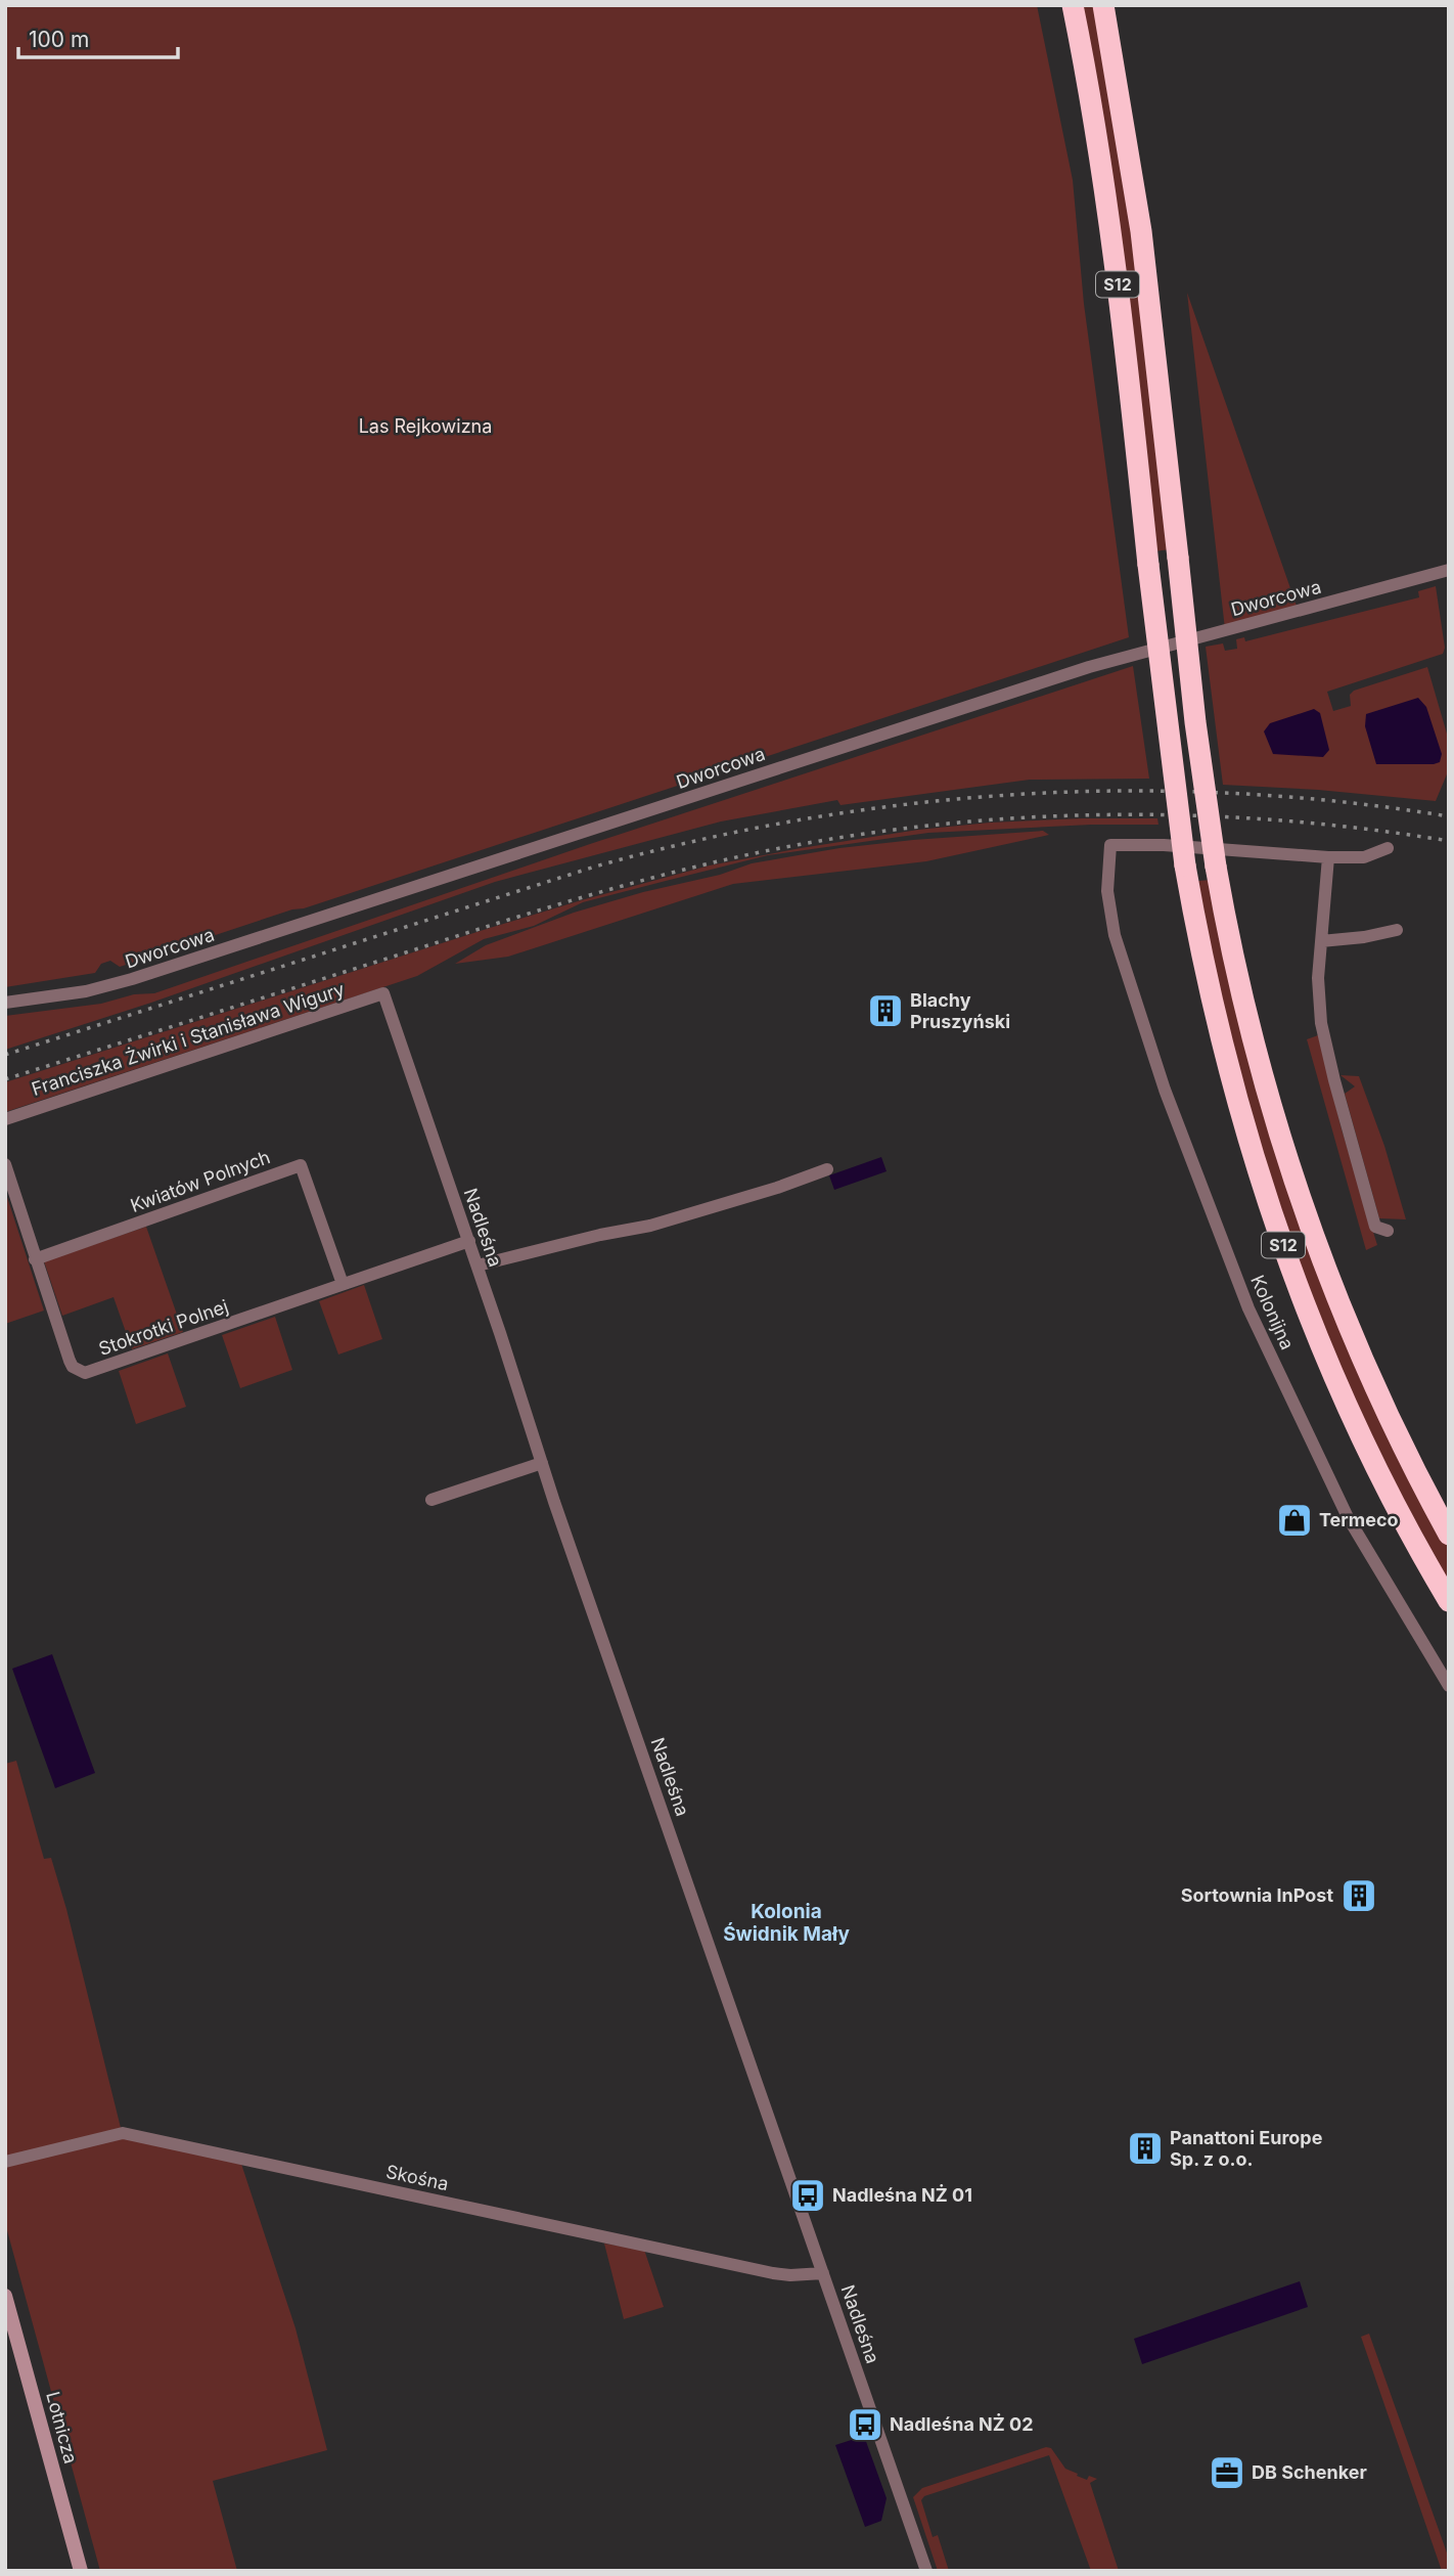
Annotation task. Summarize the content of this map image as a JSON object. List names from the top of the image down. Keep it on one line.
{"streets":{"highway":["S12"],"main road":["Lotnicza"],"street":["Dworcowa","Franciszka Żwirki i Stanisława Wigury","Kwiatów Polnych","Nadleśna","Kolonijna","Stokrotki Polnej","Skośna"]},"crossings":[["Franciszka Żwirki i Stanisława Wigury","Nadleśna"],["Kwiatów Polnych","Stokrotki Polnej"],["Nadleśna","Stokrotki Polnej"],["Nadleśna","Skośna"]],"districts":["Kolonia Świdnik Mały"],"parks":["Las Rejkowizna"],"places":{"building":["Blachy Pruszyński","Sortownia InPost","Panattoni Europe Sp. z o.o."],"shop":["Termeco"],"bus stop":["Nadleśna NŻ 01","Nadleśna NŻ 02"],"office":["DB Schenker"]},"scale_bar":"100 m"}
